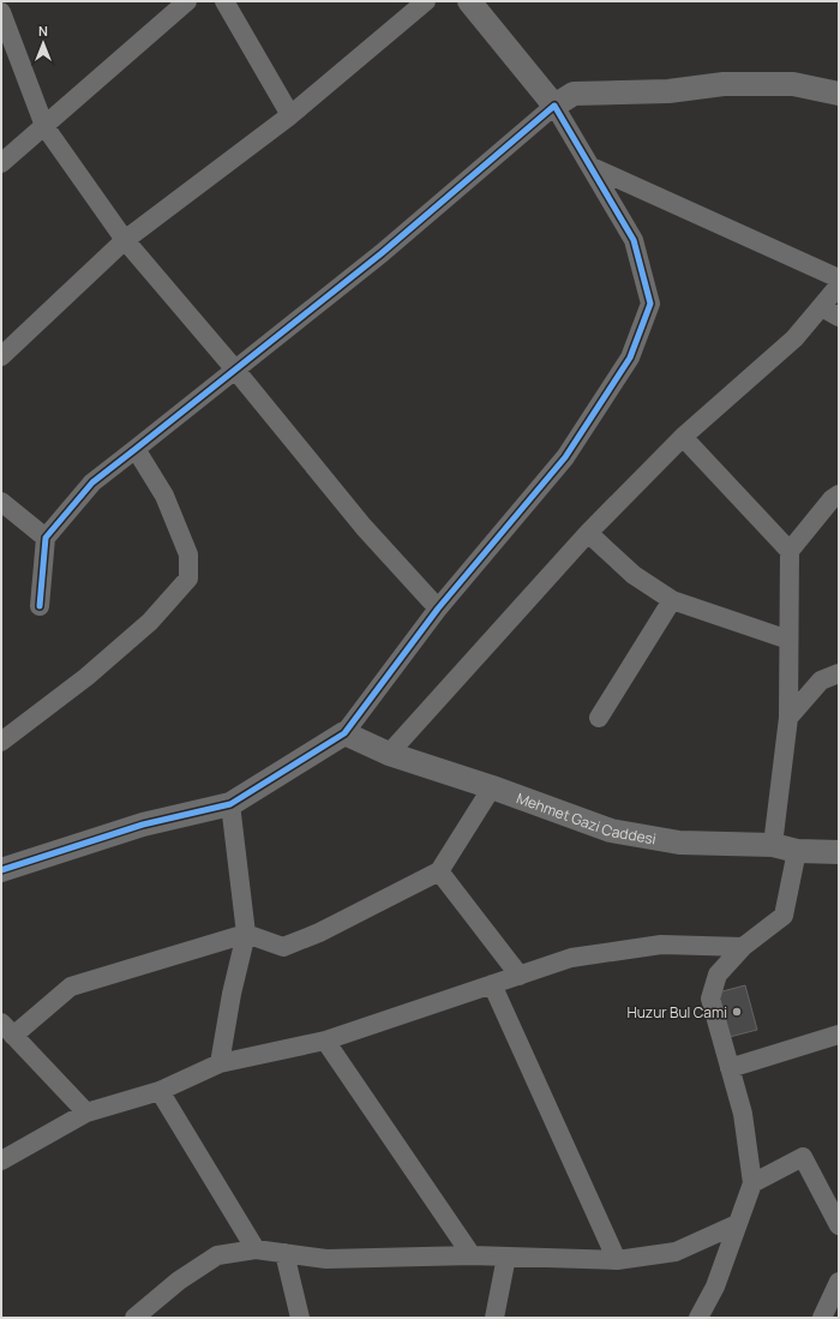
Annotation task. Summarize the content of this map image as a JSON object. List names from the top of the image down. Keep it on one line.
{"streets":{"street":["Mehmet Gazi Caddesi"]},"places":["Huzur Bul Cami"],"north":"top"}
